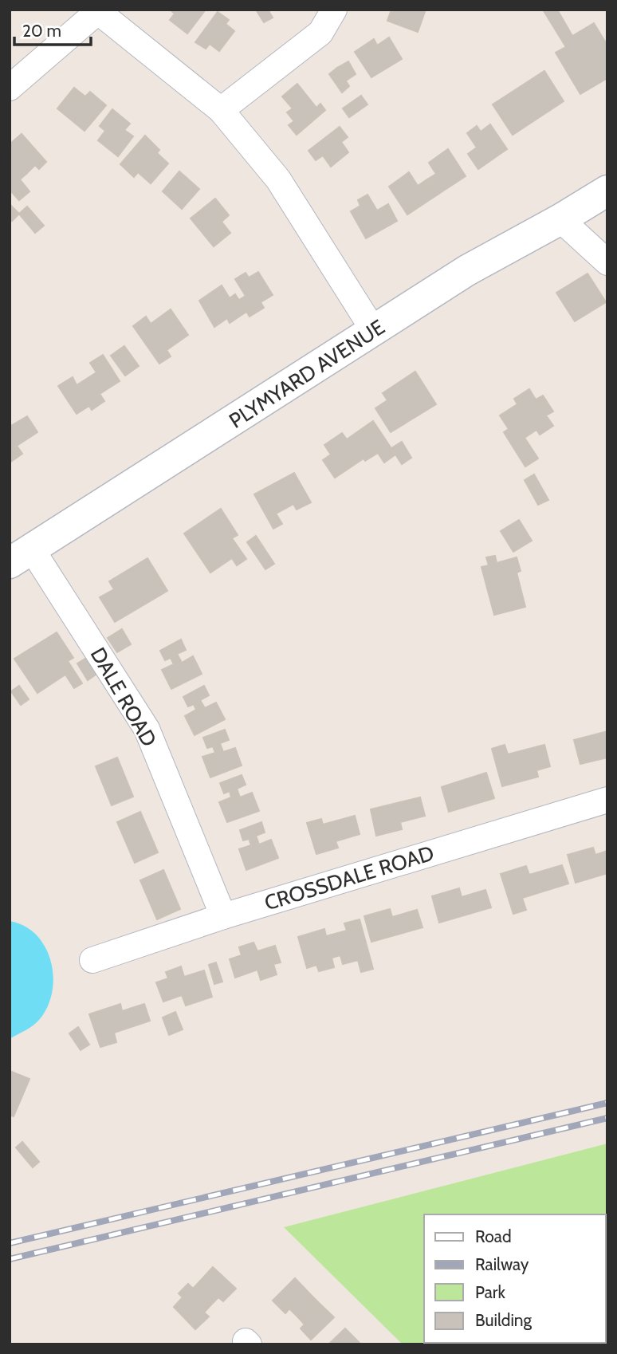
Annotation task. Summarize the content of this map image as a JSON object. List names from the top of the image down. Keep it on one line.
{"streets":{"street":["PLYMYARD AVENUE","DALE ROAD","CROSSDALE ROAD"]},"crossings":[["PLYMYARD AVENUE","DALE ROAD"],["DALE ROAD","CROSSDALE ROAD"]],"legend":["Road","Railway","Park","Building"],"scale_bar":"20 m"}
